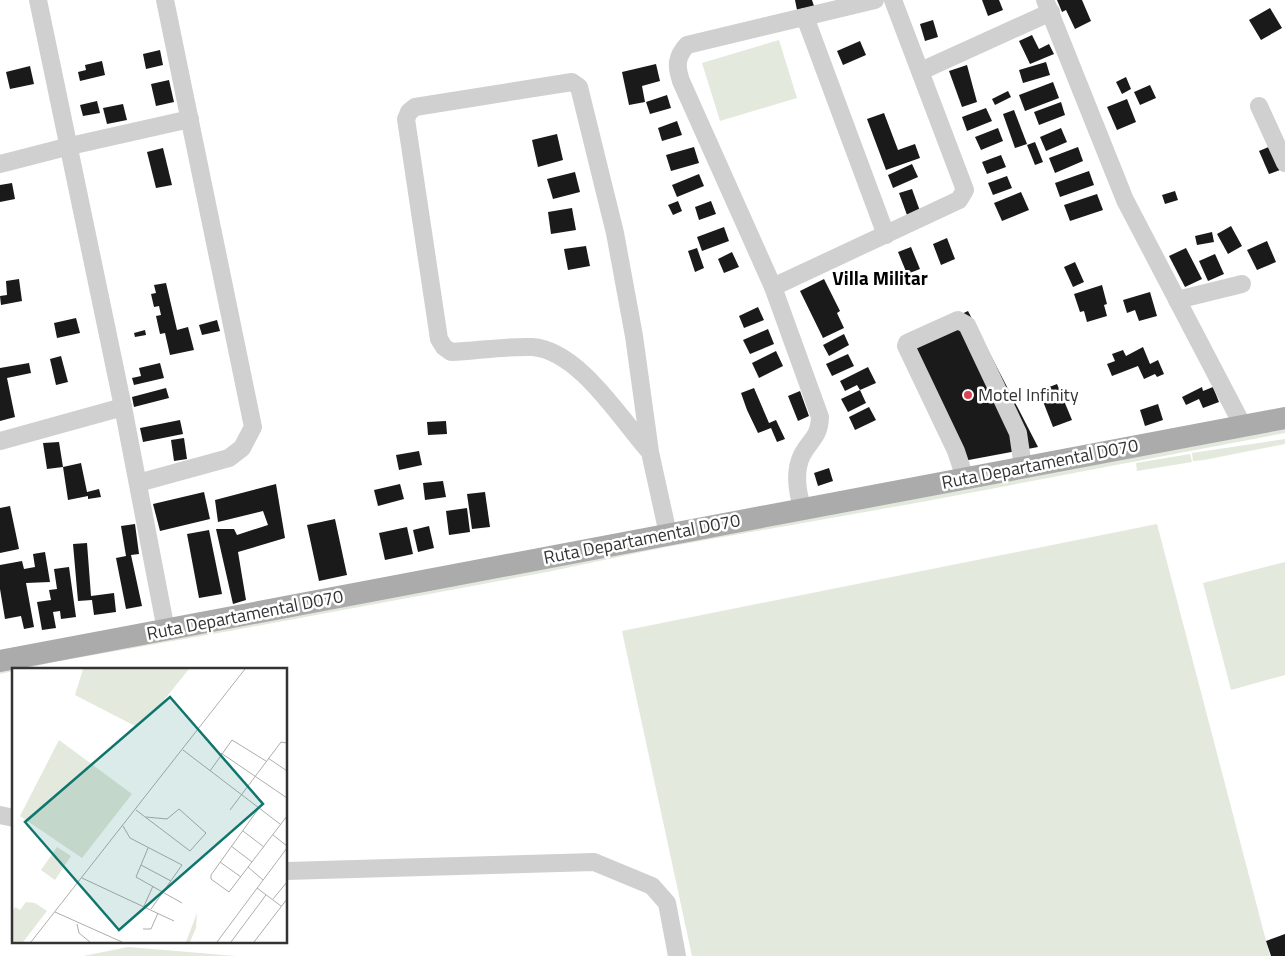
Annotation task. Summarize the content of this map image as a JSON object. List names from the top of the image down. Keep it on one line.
{"streets":{"main road":["Ruta Departamental D070"]},"districts":["Villa Militar"],"places":["Motel Infinity"]}
